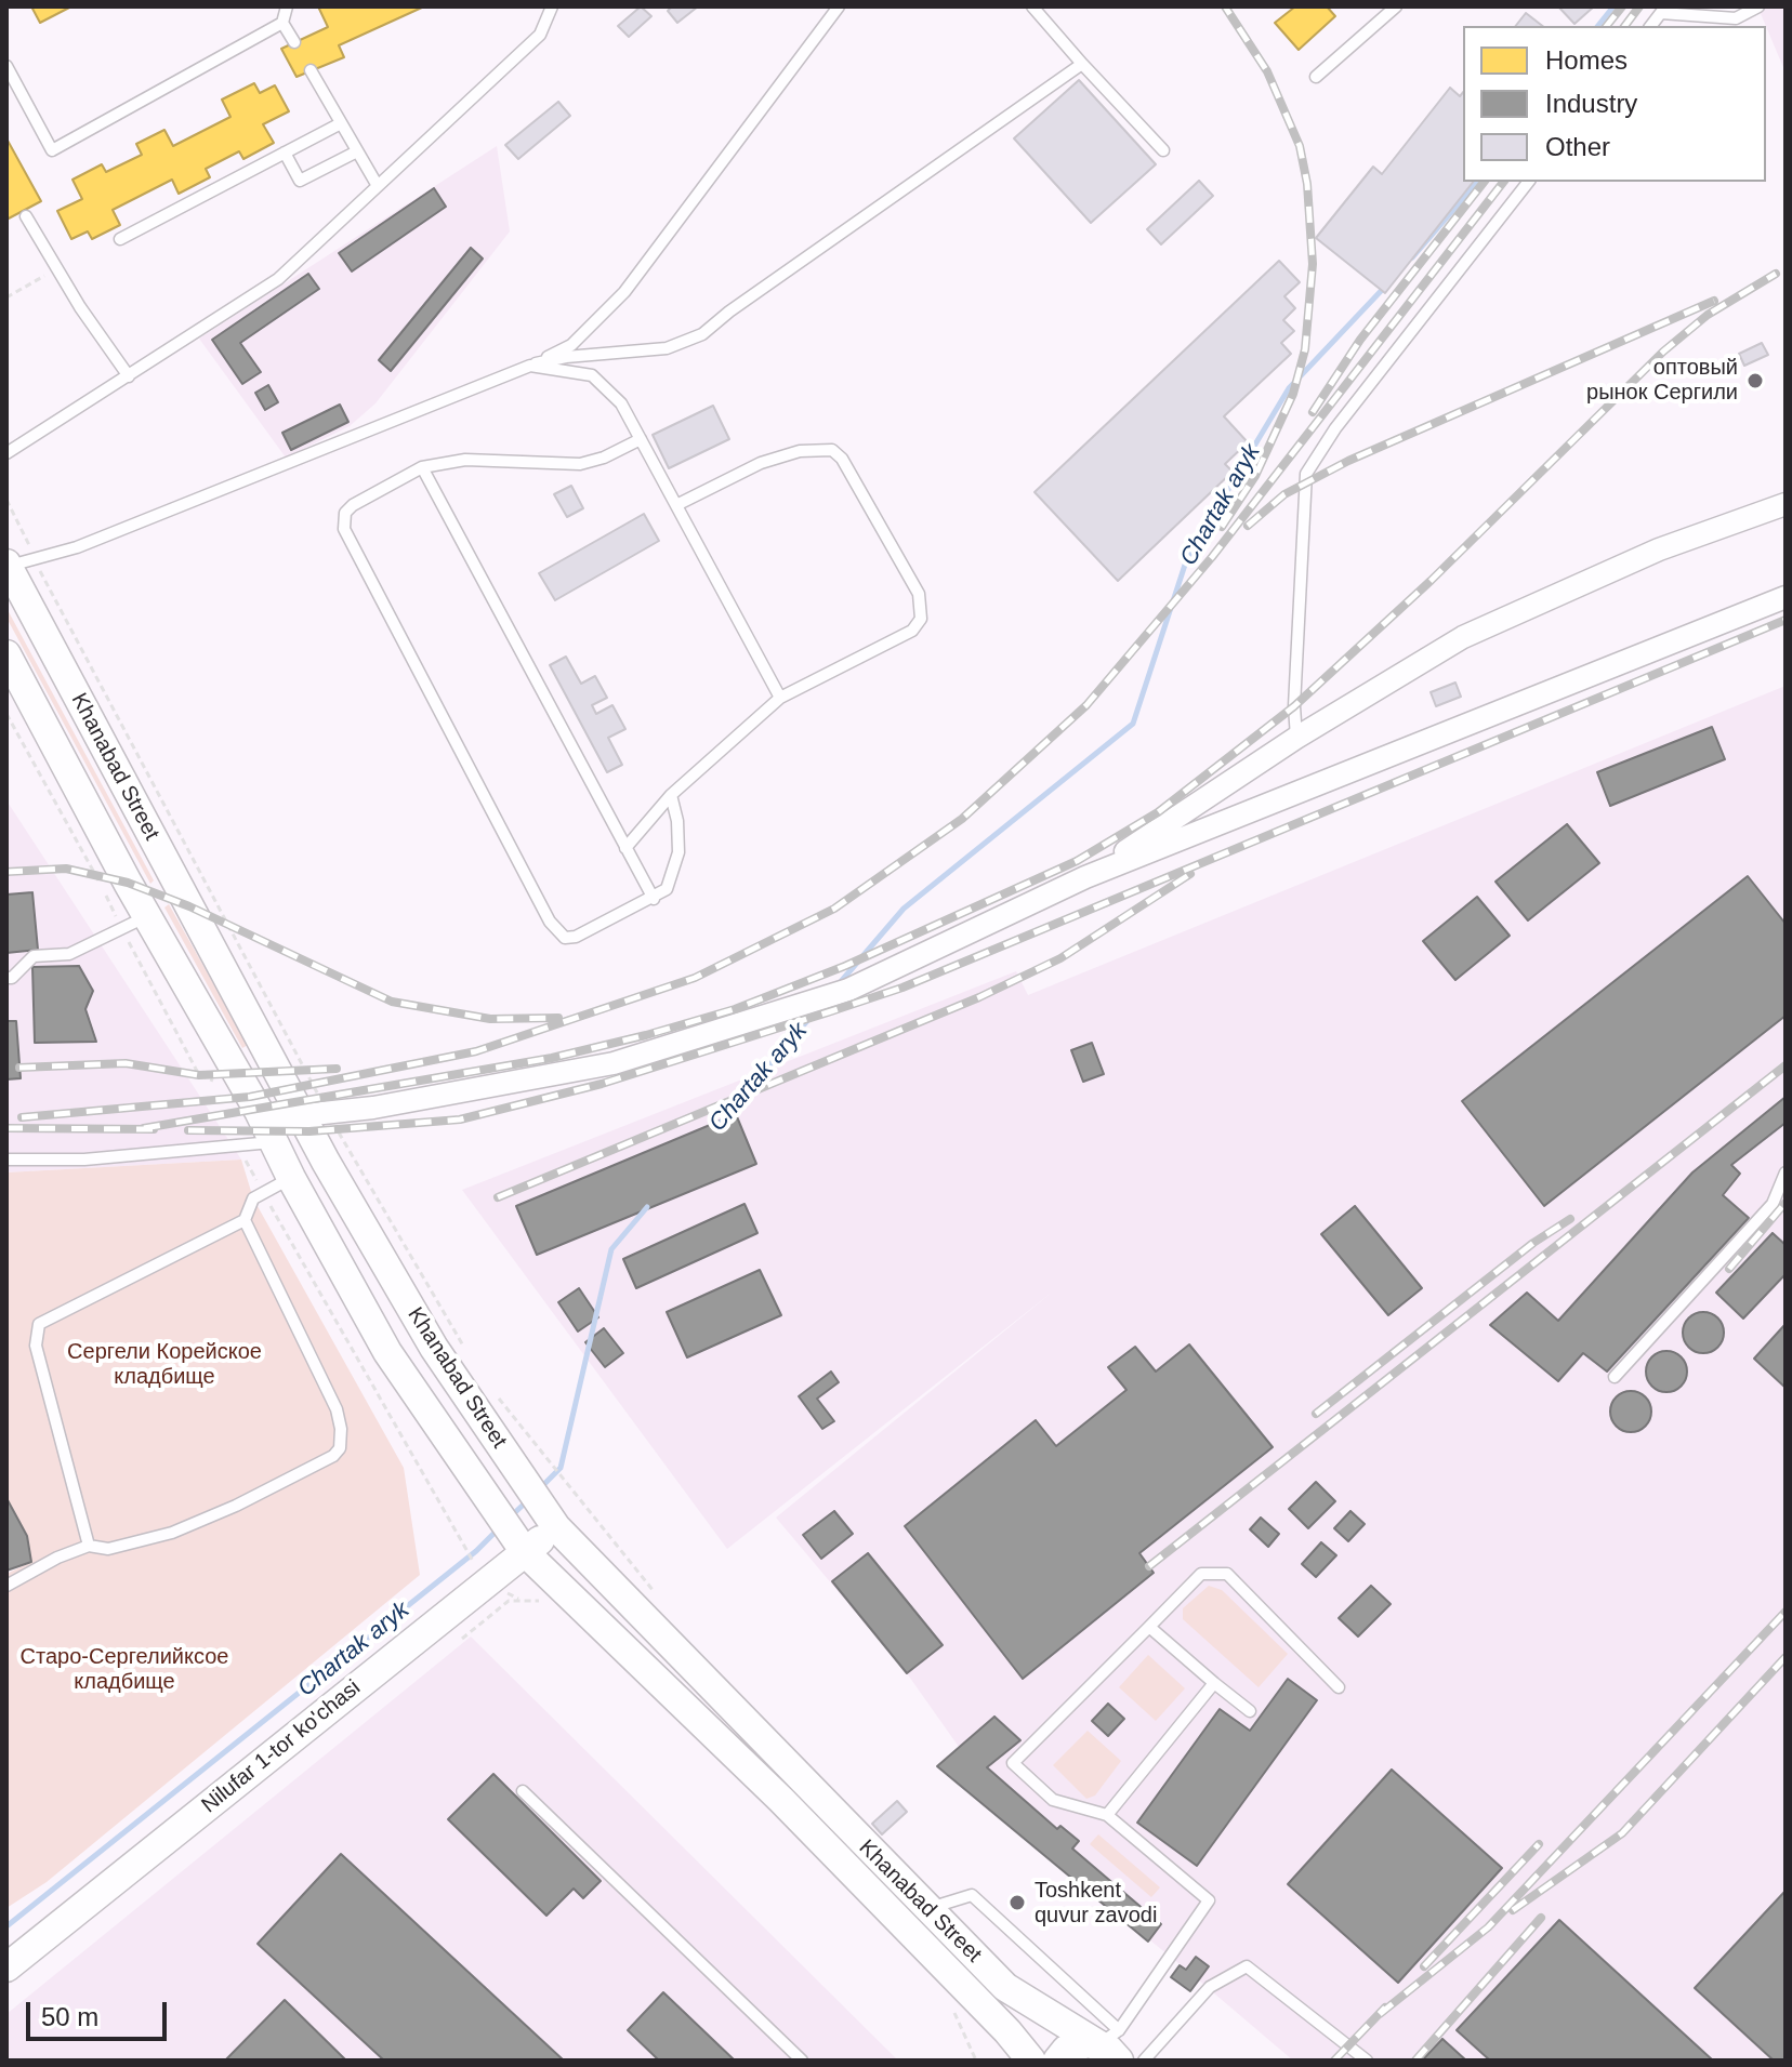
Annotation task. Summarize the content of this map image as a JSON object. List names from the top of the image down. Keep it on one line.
{"streets":{"street":["Khanabad Street","Nilufar 1-tor ko'chasi"]},"crossings":[["Khanabad Street","Nilufar 1-tor ko'chasi"]],"water":["Chartak aryk"],"parks":["Сергели Корейское кладбище","Старо-Сергелийксое кладбище"],"places":["оптовый рынок Сергили","Toshkent quvur zavodi"],"legend":["Homes","Industry","Other"],"scale_bar":"50 m"}
